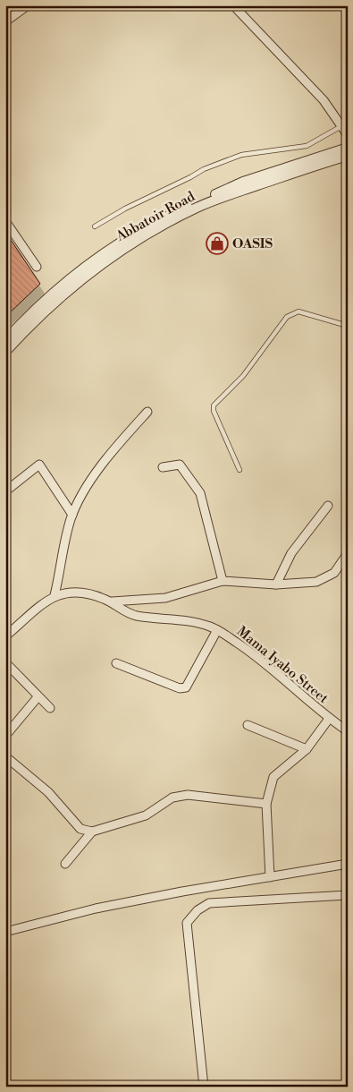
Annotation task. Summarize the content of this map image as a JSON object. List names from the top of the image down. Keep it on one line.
{"streets":{"street":["Abbatoir Road","Mama Iyabo Street"]},"places":{"shop":["OASIS"]}}
